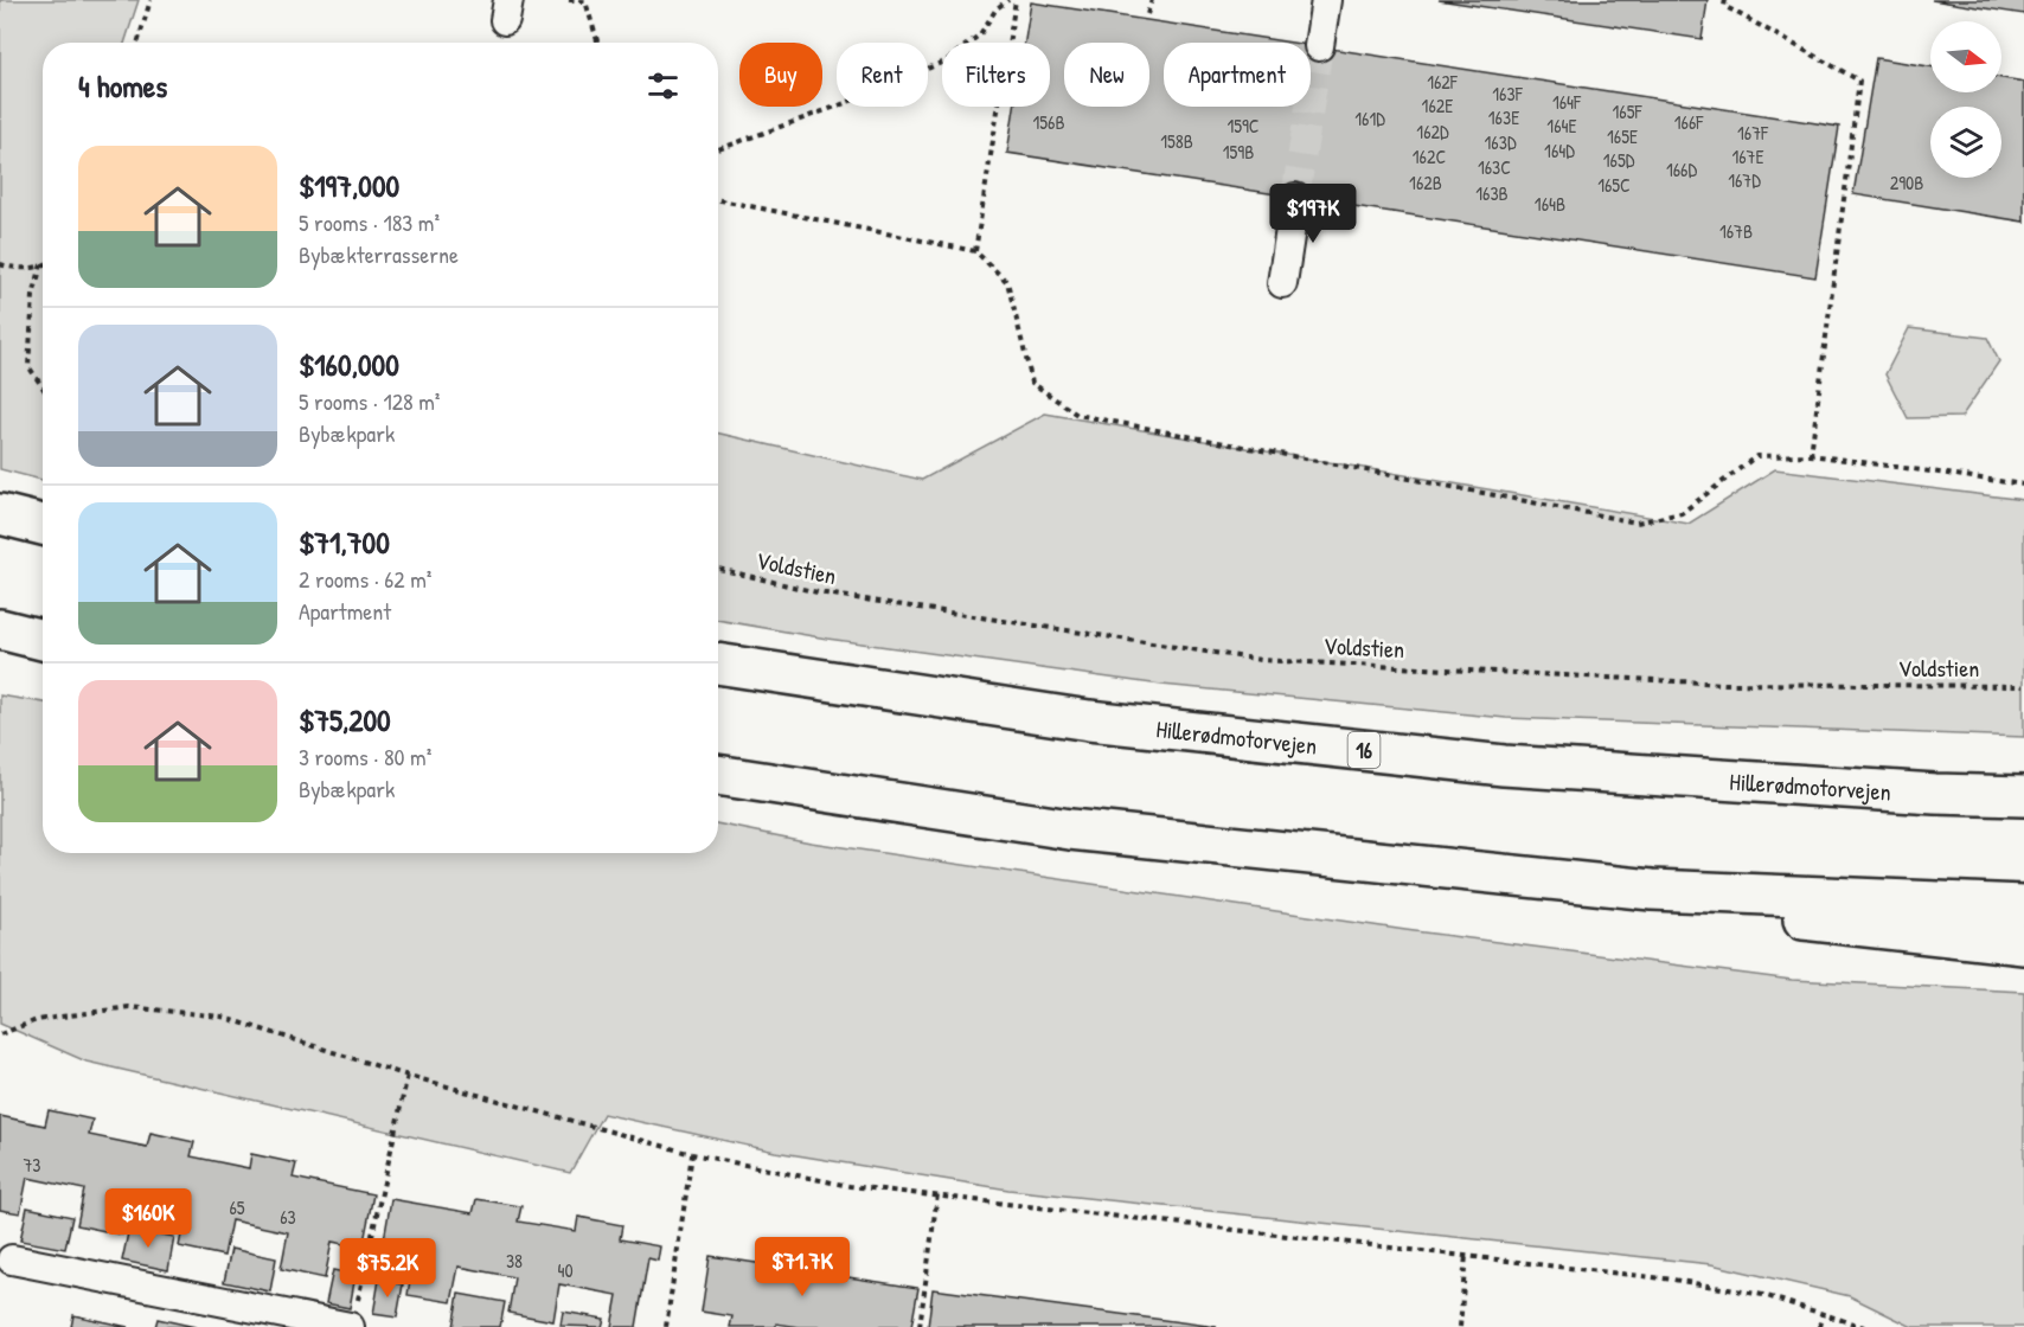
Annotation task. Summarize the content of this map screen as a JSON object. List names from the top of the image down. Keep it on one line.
{"streets":{"highway":["Hillerødmotorvejen","16"],"path":["Voldstien"]},"house_numbers":["162F","163F","164F","162E","165F","163E","161D","156B","166F","159C","164E","162D","167F","165E","158B","163D","164D","159B","162C","167E","165D","163C","166D","167D","162B","290B","165C","163B","164B","167B","73","65","63","38","40"],"north":"right","page":{"chip":["Buy","Rent","Filters","New","Apartment"],"heading":"4 homes","list":[{"name":"$197,000","note":"5 rooms · 183 m² · Bybækterrasserne"},{"name":"$160,000","note":"5 rooms · 128 m² · Bybækpark"},{"name":"$71,700","note":"2 rooms · 62 m² · Apartment"},{"name":"$75,200","note":"3 rooms · 80 m² · Bybækpark"}],"price":["$197K","$160K","$71.7K","$75.2K"]}}
